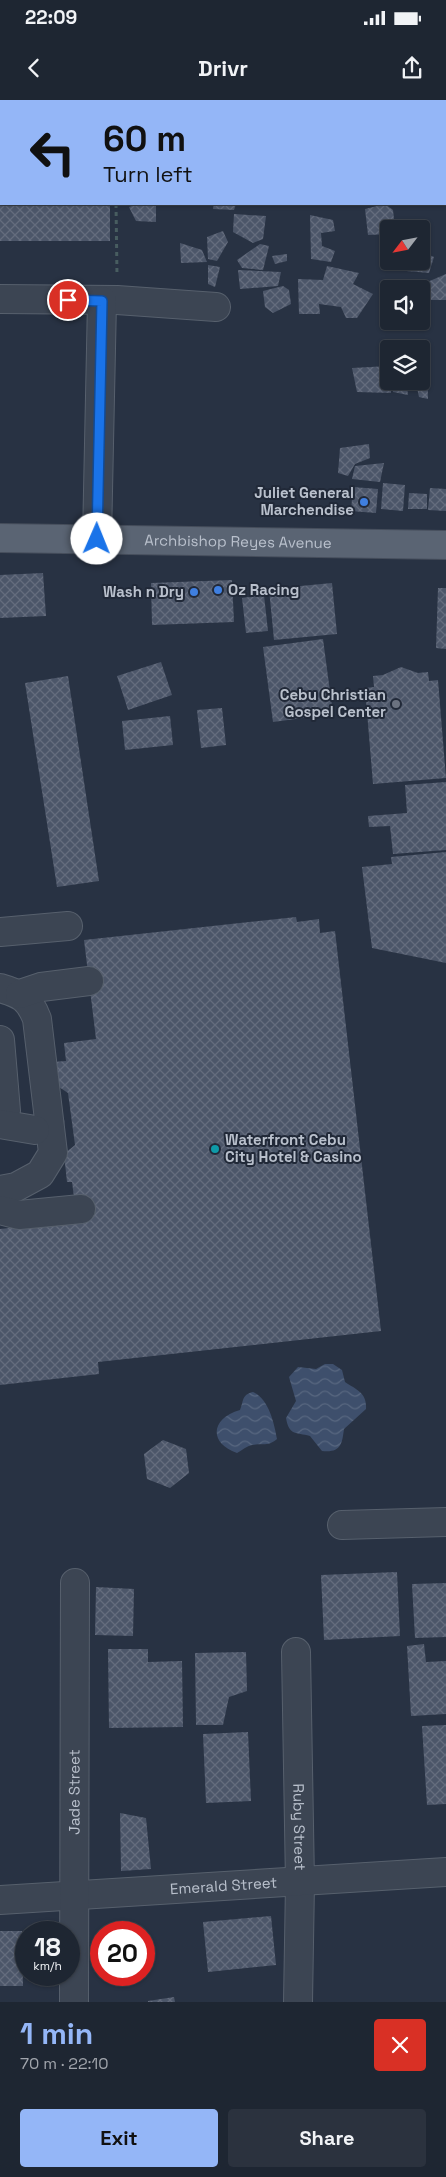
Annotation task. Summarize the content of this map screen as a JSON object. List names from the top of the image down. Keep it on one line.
{"streets":{"main road":["Archbishop Reyes Avenue"],"street":["Jade Street","Ruby Street","Emerald Street"]},"crossings":[["Jade Street","Emerald Street"],["Ruby Street","Emerald Street"]],"places":["Juliet General Marchendise","Oz Racing","Wash n Dry","Cebu Christian Gospel Center","Waterfront Cebu City Hotel & Casino"],"north":"bottom left","page":{"status":"22:09","header":"Drivr","turn":["60 m","Turn left"],"speed":"18 km/h","limit":"20","heading":["1 min","70 m · 22:10"],"buttons":["Exit","Share"]}}
